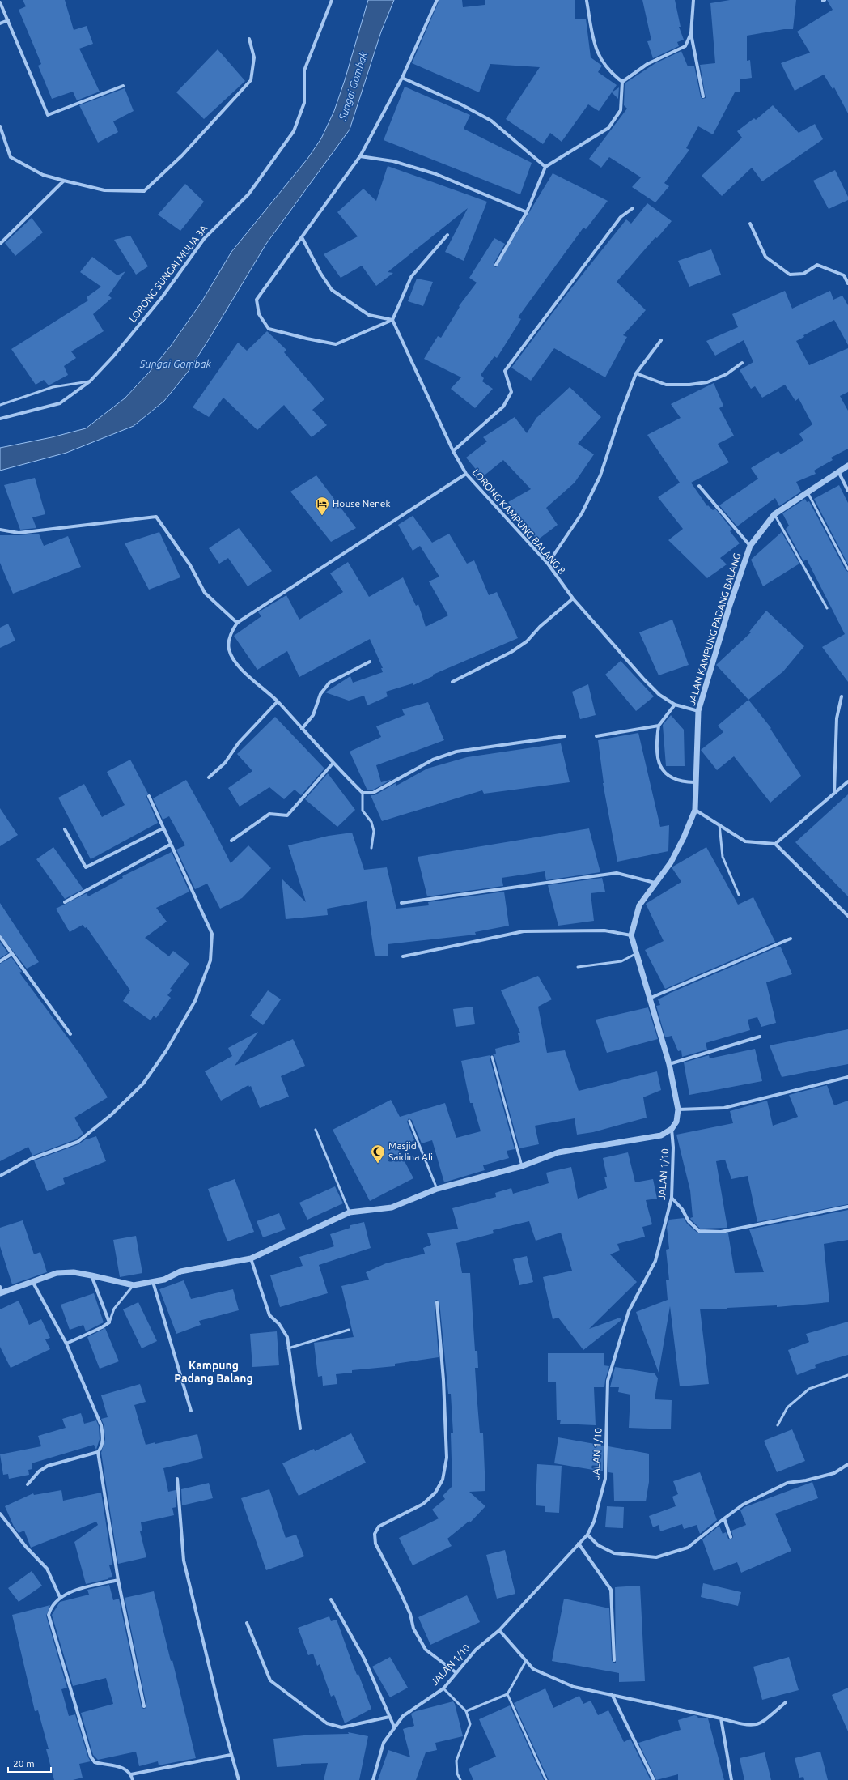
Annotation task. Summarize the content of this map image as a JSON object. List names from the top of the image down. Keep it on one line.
{"streets":{"street":["LORONG SUNGAI MULIA 3A","LORONG KAMPUNG BALANG 8","JALAN KAMPUNG PADANG BALANG","JALAN 1/10"]},"crossings":[["LORONG KAMPUNG BALANG 8","JALAN KAMPUNG PADANG BALANG"]],"districts":["Kampung Padang Balang"],"water":["Sungai Gombak"],"places":{"hotel":["House Nenek"],"mosque":["Masjid Saidina Ali"]},"scale_bar":"20 m"}
